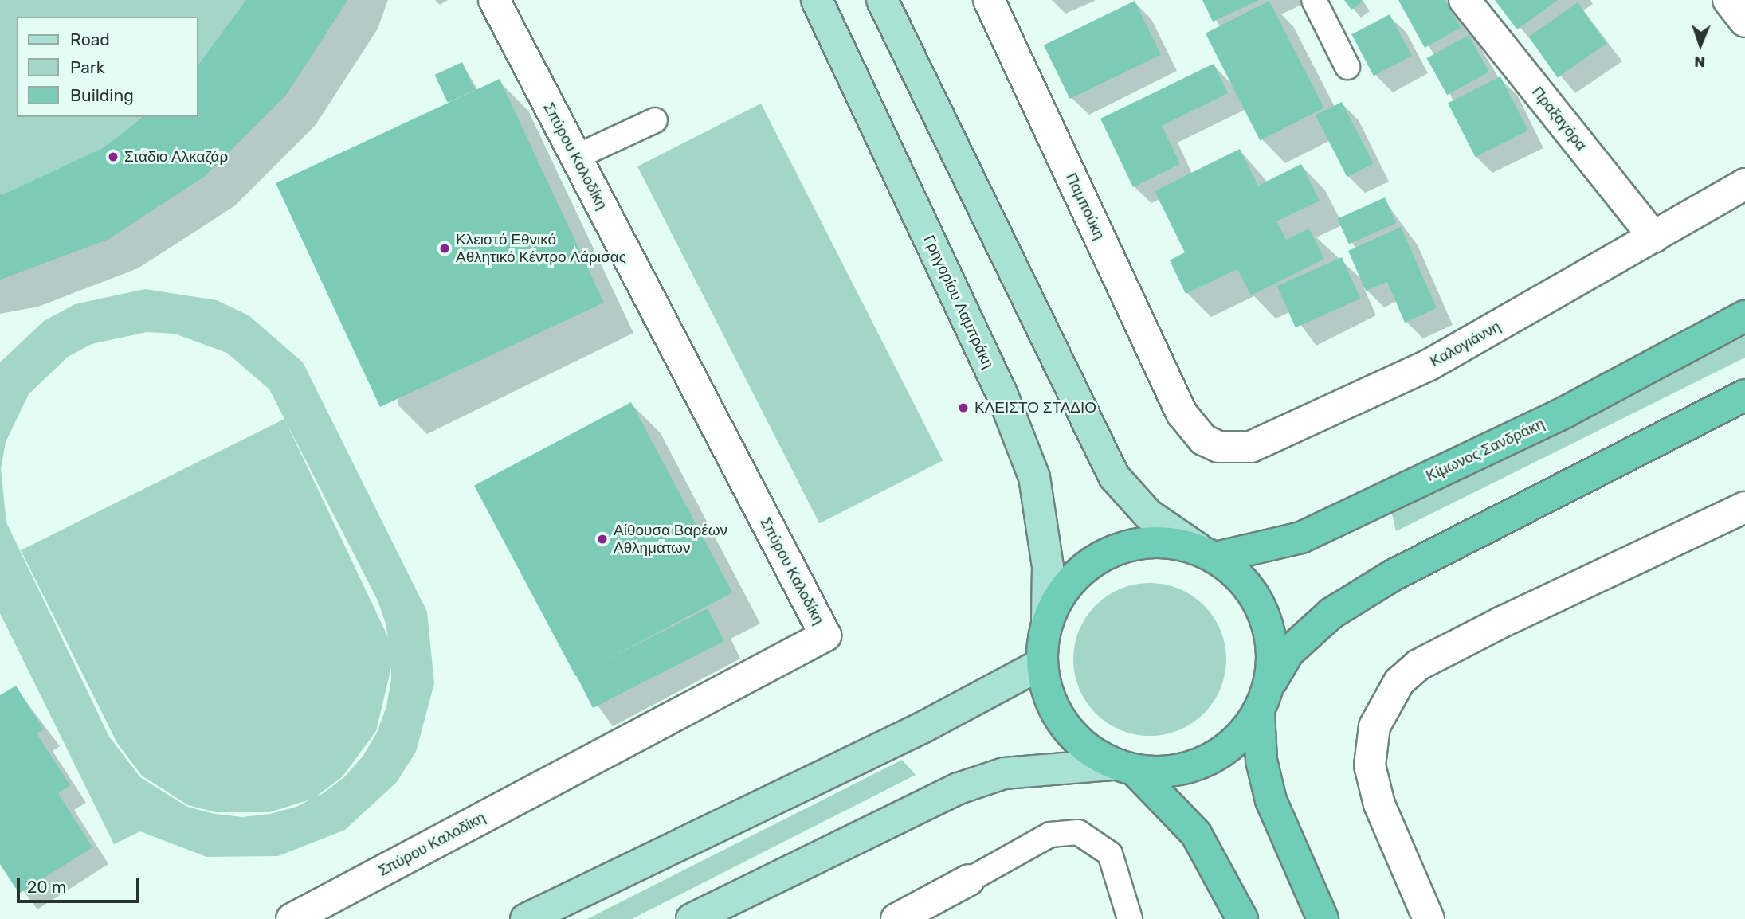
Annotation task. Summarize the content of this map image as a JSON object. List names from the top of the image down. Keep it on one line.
{"streets":{"highway":["Κίμωνος Σανδράκη"],"main road":["Γρηγορίου Λαμπράκη"],"street":["Πραξαγόρα","Σπύρου Καλοδίκη","Παμπούκη","Καλογιάννη"]},"crossings":[["Πραξαγόρα","Καλογιάννη"],["Παμπούκη","Καλογιάννη"]],"places":["Στάδιο Αλκαζάρ","Κλειστό Εθνικό Αθλητικό Κέντρο Λάρισας","ΚΛΕΙΣΤΟ ΣΤΑΔΙΟ","Αίθουσα Βαρέων Αθλημάτων"],"legend":["Road","Park","Building"],"scale_bar":"20 m","north":"bottom"}
